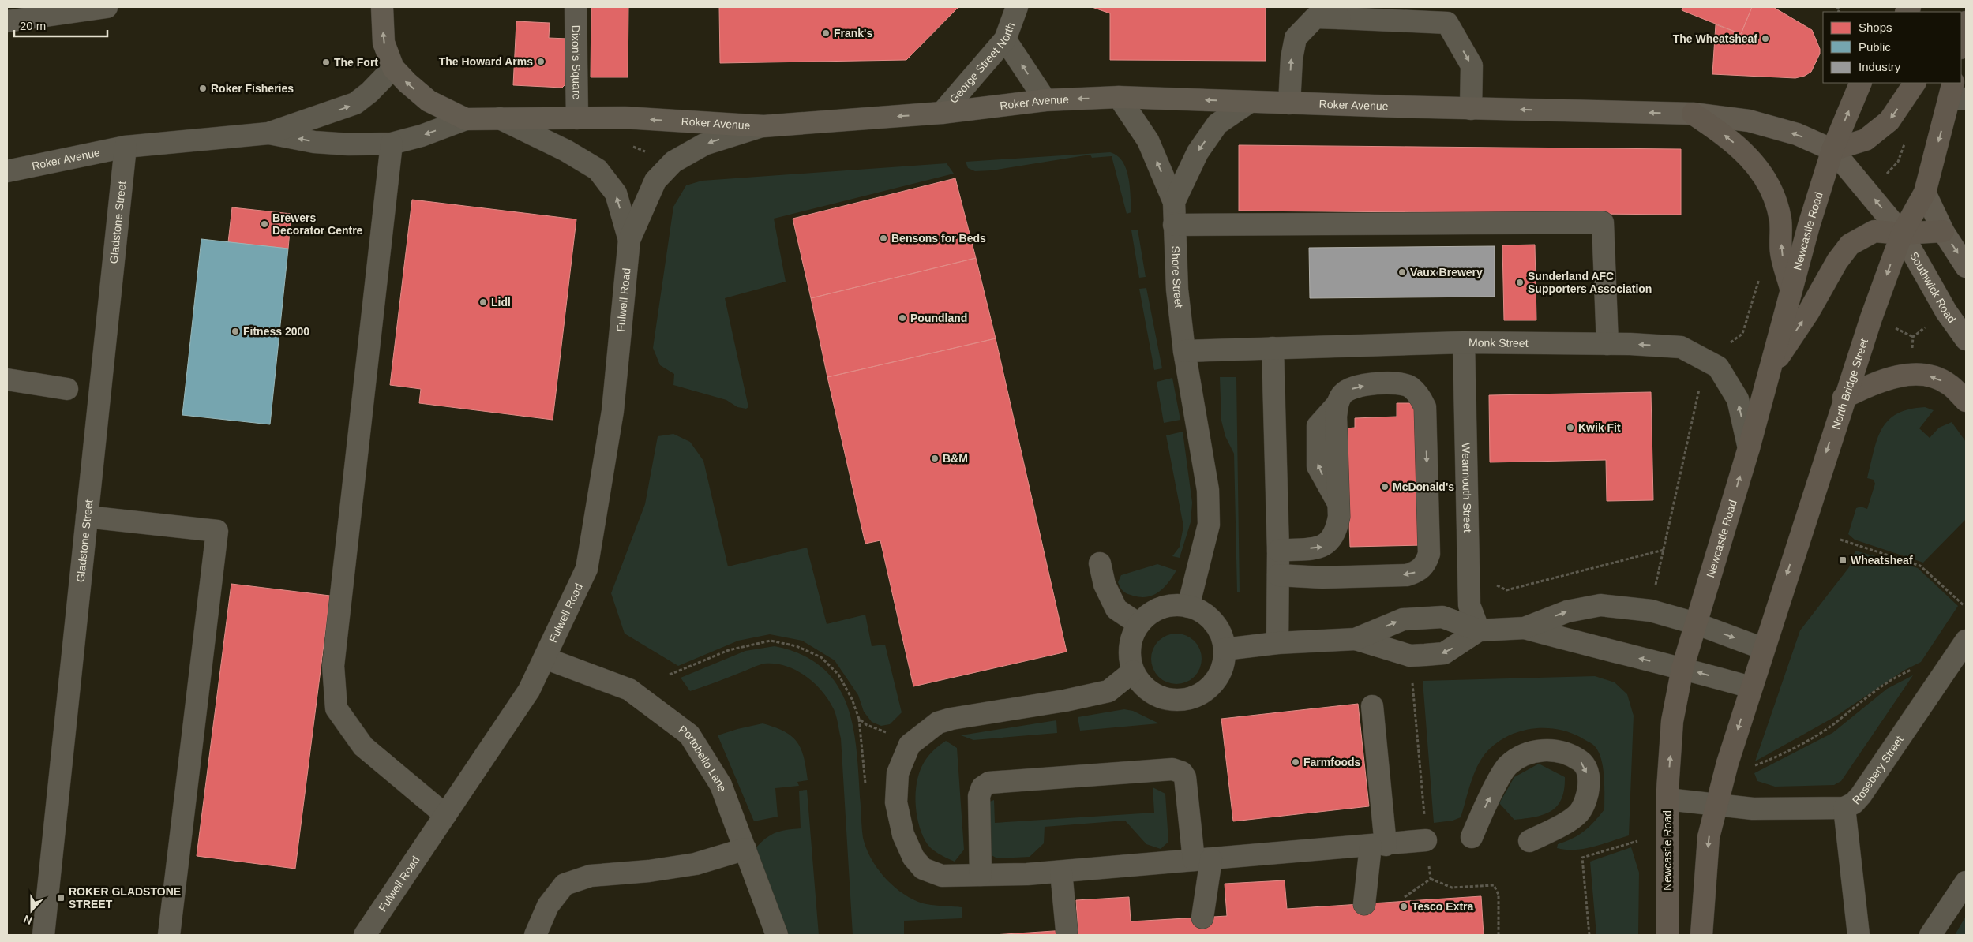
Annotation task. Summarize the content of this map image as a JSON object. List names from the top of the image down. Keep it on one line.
{"streets":{"highway":["Newcastle Road","North Bridge Street"],"main road":["Roker Avenue","Southwick Road"],"street":["George Street North","Dixon's Square","Gladstone Street","Shore Street","Fulwell Road","Monk Street","Wearmouth Street","Portobello Lane","Rosebery Street"]},"crossings":[["George Street North","Roker Avenue"],["Dixon's Square","Roker Avenue"],["Roker Avenue","Gladstone Street"],["Roker Avenue","Fulwell Road"],["Newcastle Road","Southwick Road"],["Newcastle Road","Monk Street"],["Newcastle Road","Rosebery Street"],["Shore Street","Monk Street"],["Southwick Road","North Bridge Street"],["Fulwell Road","Portobello Lane"],["Monk Street","Wearmouth Street"],["North Bridge Street","Rosebery Street"]],"one_way":["Roker Avenue","Newcastle Road","Southwick Road","North Bridge Street"],"places":{"other":["Frank's","The Wheatsheaf","The Howard Arms","The Fort","Roker Fisheries","Brewers Decorator Centre","Bensons for Beds","Vaux Brewery","Sunderland AFC Supporters Association","Lidl","Poundland","Fitness 2000","Kwik Fit","B&M","McDonald's","Farmfoods","Tesco Extra"],"transit":["Wheatsheaf","ROKER GLADSTONE STREET"]},"legend":["Shops","Public","Industry"],"scale_bar":"20 m","north":"bottom"}
